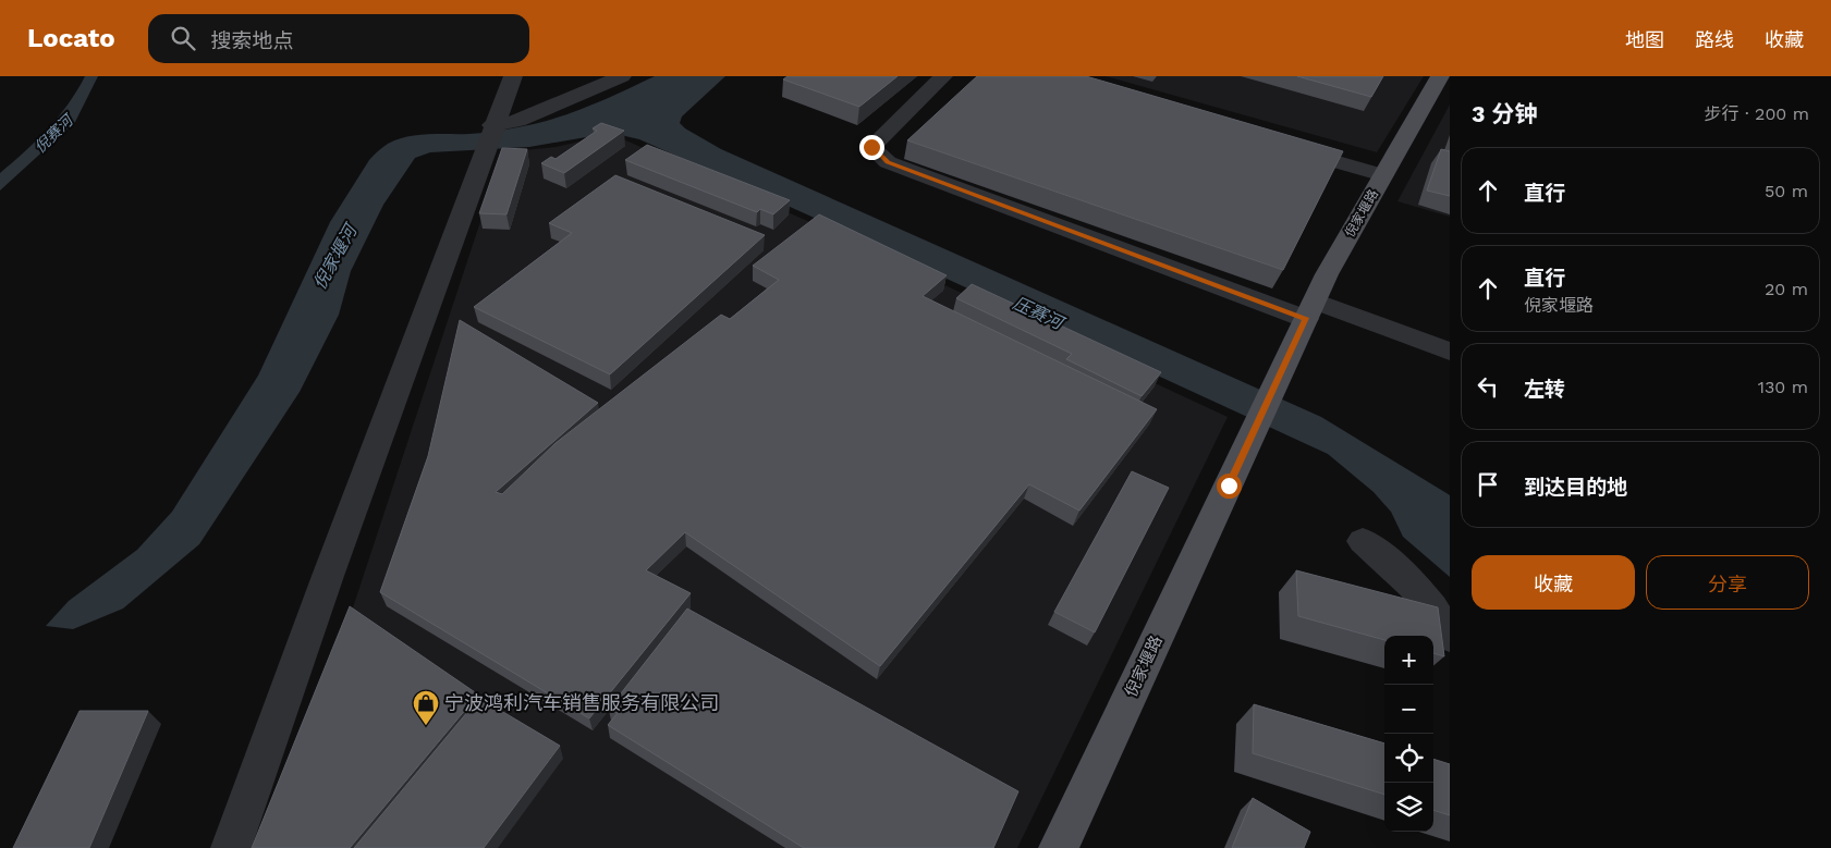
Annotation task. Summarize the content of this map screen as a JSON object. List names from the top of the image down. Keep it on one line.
{"streets":{"main road":["倪家堰路"]},"water":["倪赛河","倪家堰河","压赛河"],"places":{"shop":["宁波鸿利汽车销售服务有限公司"]},"page":{"header":"Locato","search":"搜索地点","nav":["地图","路线","收藏"],"heading":["3 分钟","步行 · 200 m"],"list":[["直行","50 m"],["直行","倪家堰路","20 m"],["左转","130 m"],"到达目的地"],"buttons":["收藏","分享"],"map_buttons":["+","−"]}}
